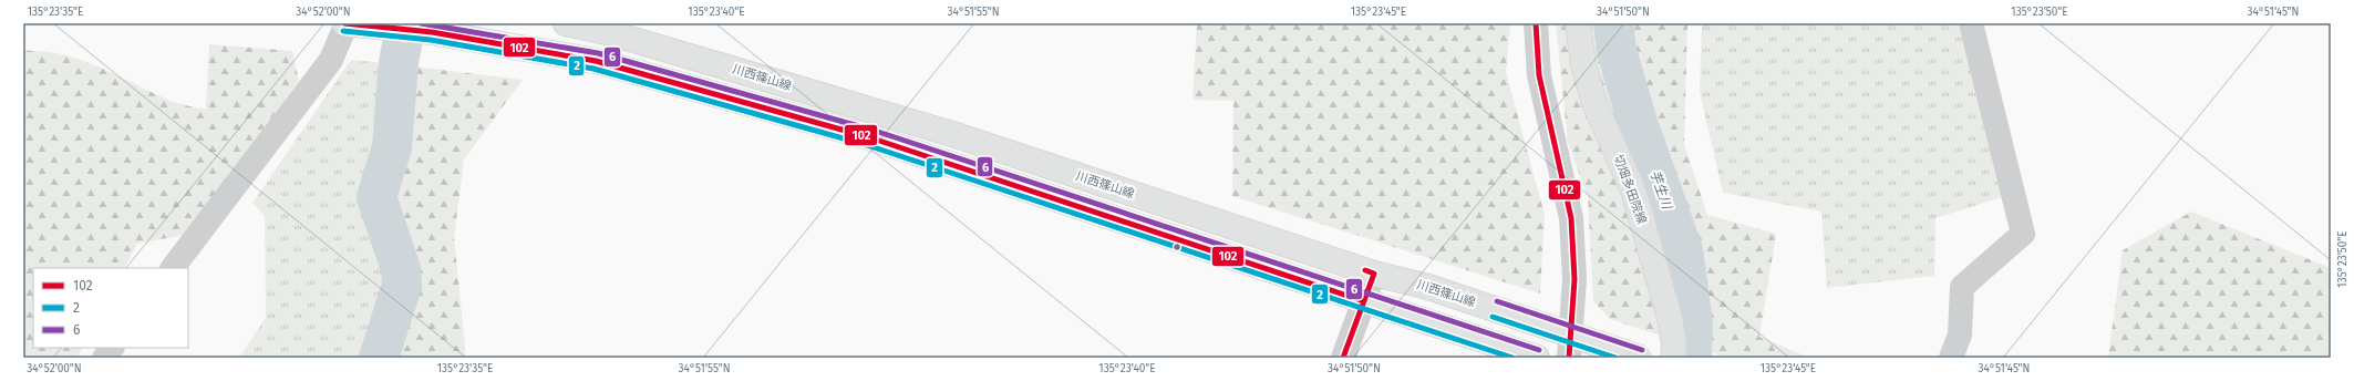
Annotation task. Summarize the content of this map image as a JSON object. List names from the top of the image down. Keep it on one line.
{"streets":{"main road":["川西篠山線","切畑多田院線"]},"water":["芋生川"],"lines":["transit line 102","transit line 6","transit line 2"],"legend":["102","2","6"],"coordinates":["135°23'35\"E","34°52'00\"N","135°23'40\"E","34°51'55\"N","135°23'45\"E","34°51'50\"N","135°23'50\"E","34°51'45\"N"]}
